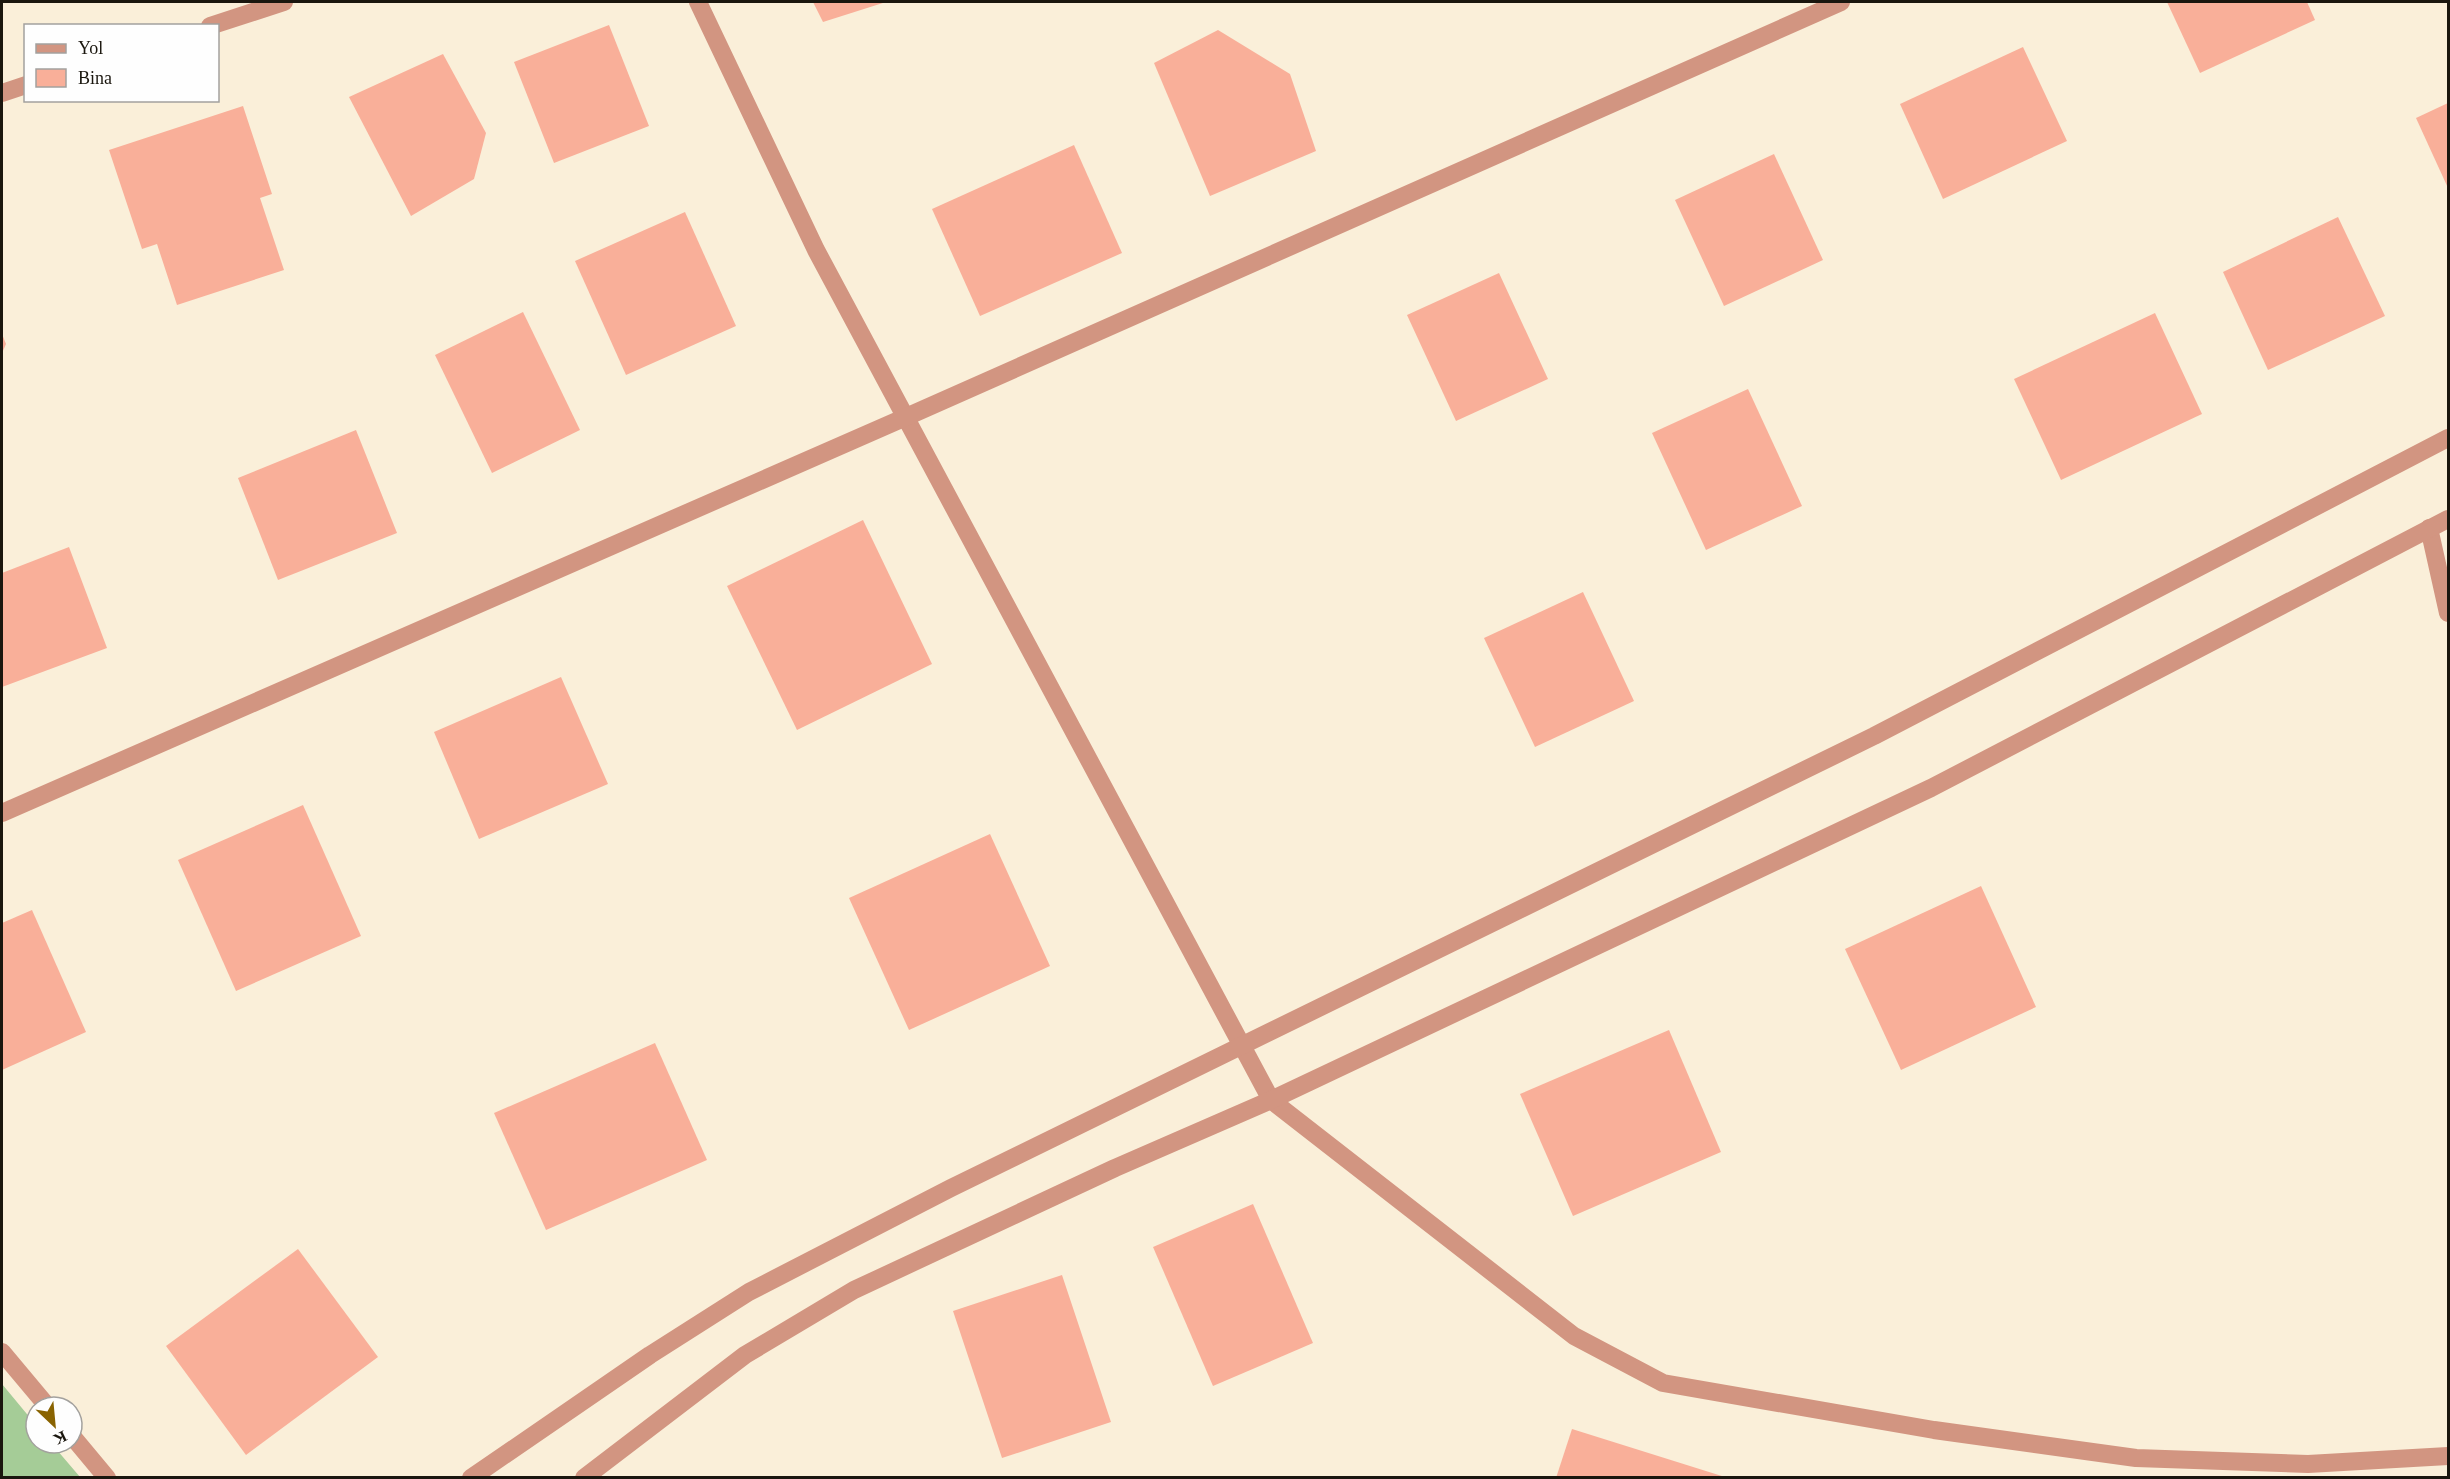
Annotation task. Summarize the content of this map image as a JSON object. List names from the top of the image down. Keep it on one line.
{"legend":["Yol","Bina"],"north":"bottom right"}
